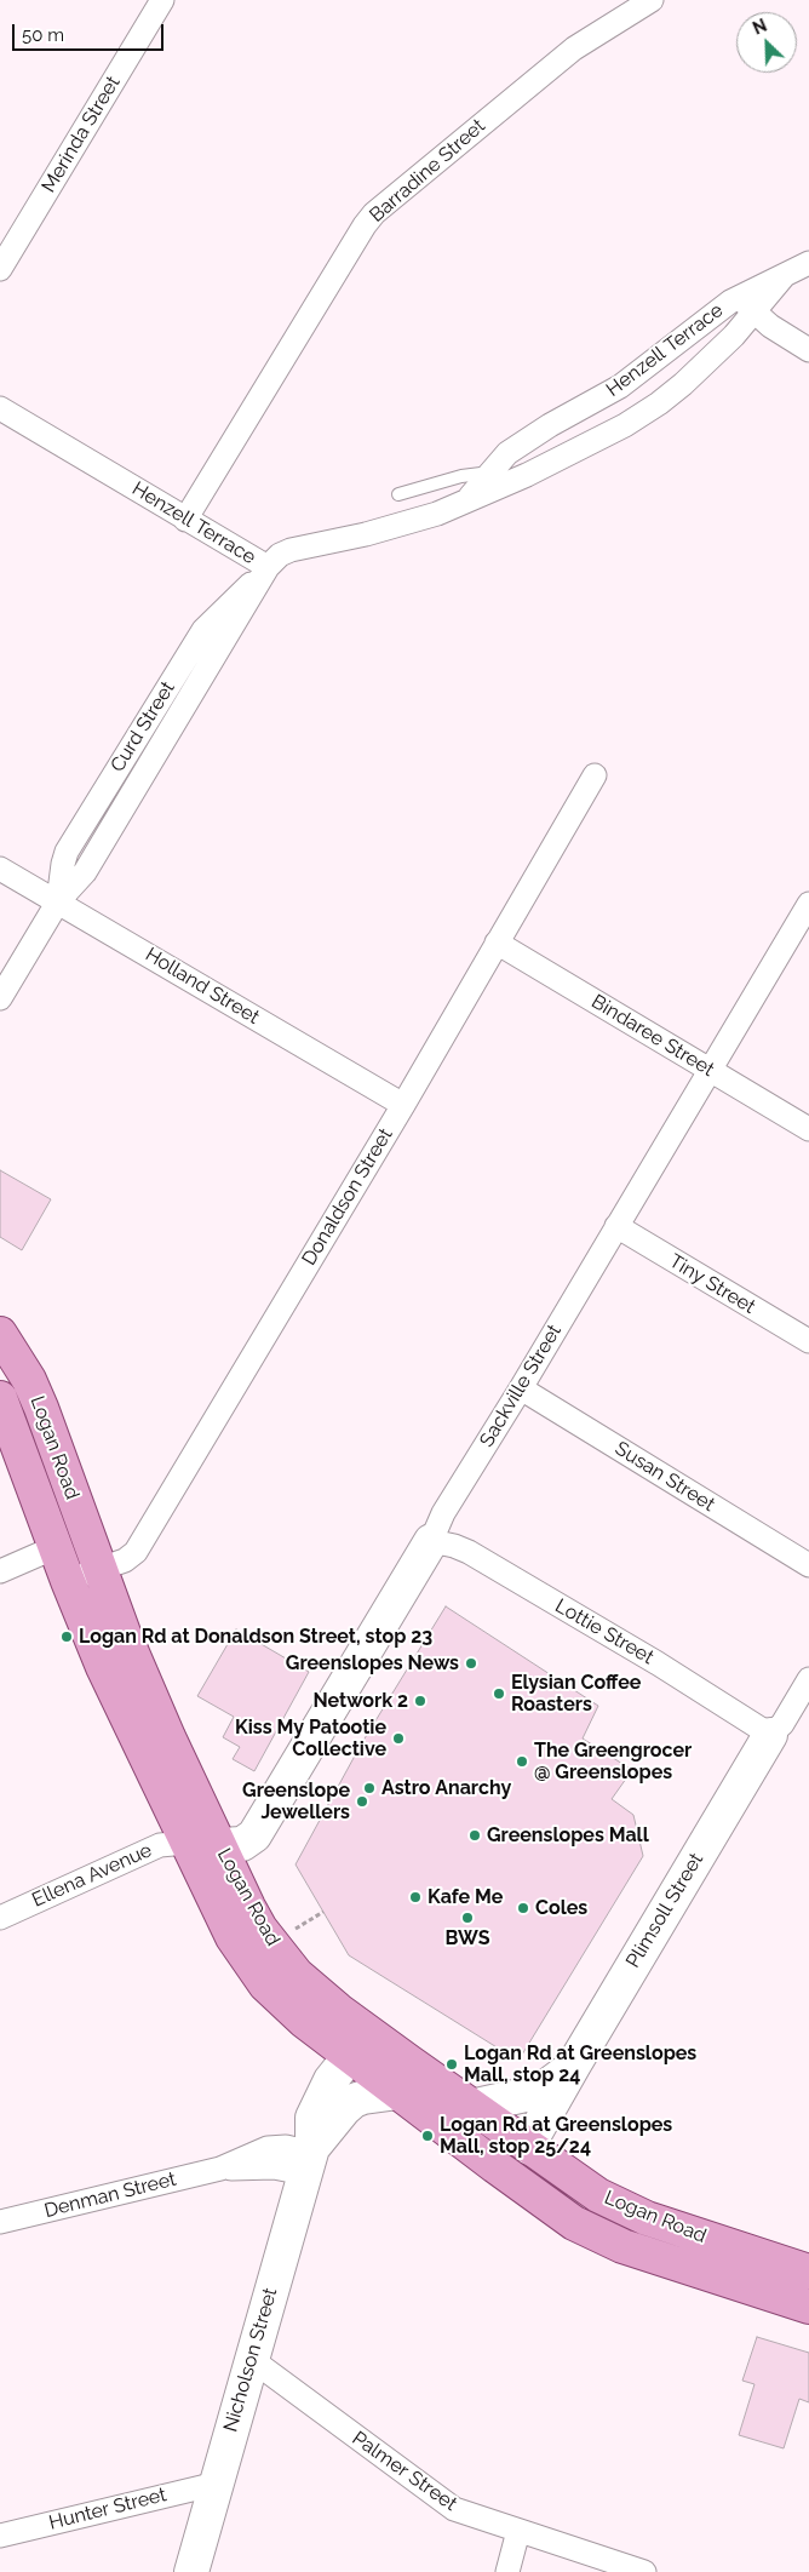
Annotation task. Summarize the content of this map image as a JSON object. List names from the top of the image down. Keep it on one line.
{"streets":{"main road":["Logan Road"],"street":["Merinda Street","Barradine Street","Henzell Terrace","Curd Street","Holland Street","Bindaree Street","Donaldson Street","Tiny Street","Sackville Street","Susan Street","Lottie Street","Ellena Avenue","Plimsoll Street","Denman Street","Nicholson Street","Palmer Street","Hunter Street"]},"crossings":[["Barradine Street","Henzell Terrace"],["Henzell Terrace","Curd Street"],["Curd Street","Holland Street"],["Holland Street","Donaldson Street"],["Bindaree Street","Donaldson Street"],["Bindaree Street","Sackville Street"],["Donaldson Street","Logan Road"],["Tiny Street","Sackville Street"],["Sackville Street","Logan Road"],["Sackville Street","Susan Street"],["Sackville Street","Lottie Street"],["Logan Road","Ellena Avenue"],["Logan Road","Plimsoll Street"],["Logan Road","Nicholson Street"],["Lottie Street","Plimsoll Street"],["Denman Street","Nicholson Street"],["Nicholson Street","Palmer Street"],["Nicholson Street","Hunter Street"]],"places":["Logan Rd at Donaldson Street, stop 23","Greenslopes News","Elysian Coffee Roasters","Network 2","Kiss My Patootie Collective","The Greengrocer @ Greenslopes","Astro Anarchy","Greenslope Jewellers","Greenslopes Mall","Kafe Me","Coles","BWS","Logan Rd at Greenslopes Mall, stop 24","Logan Rd at Greenslopes Mall, stop 25/24"],"scale_bar":"50 m","north":"top left"}
